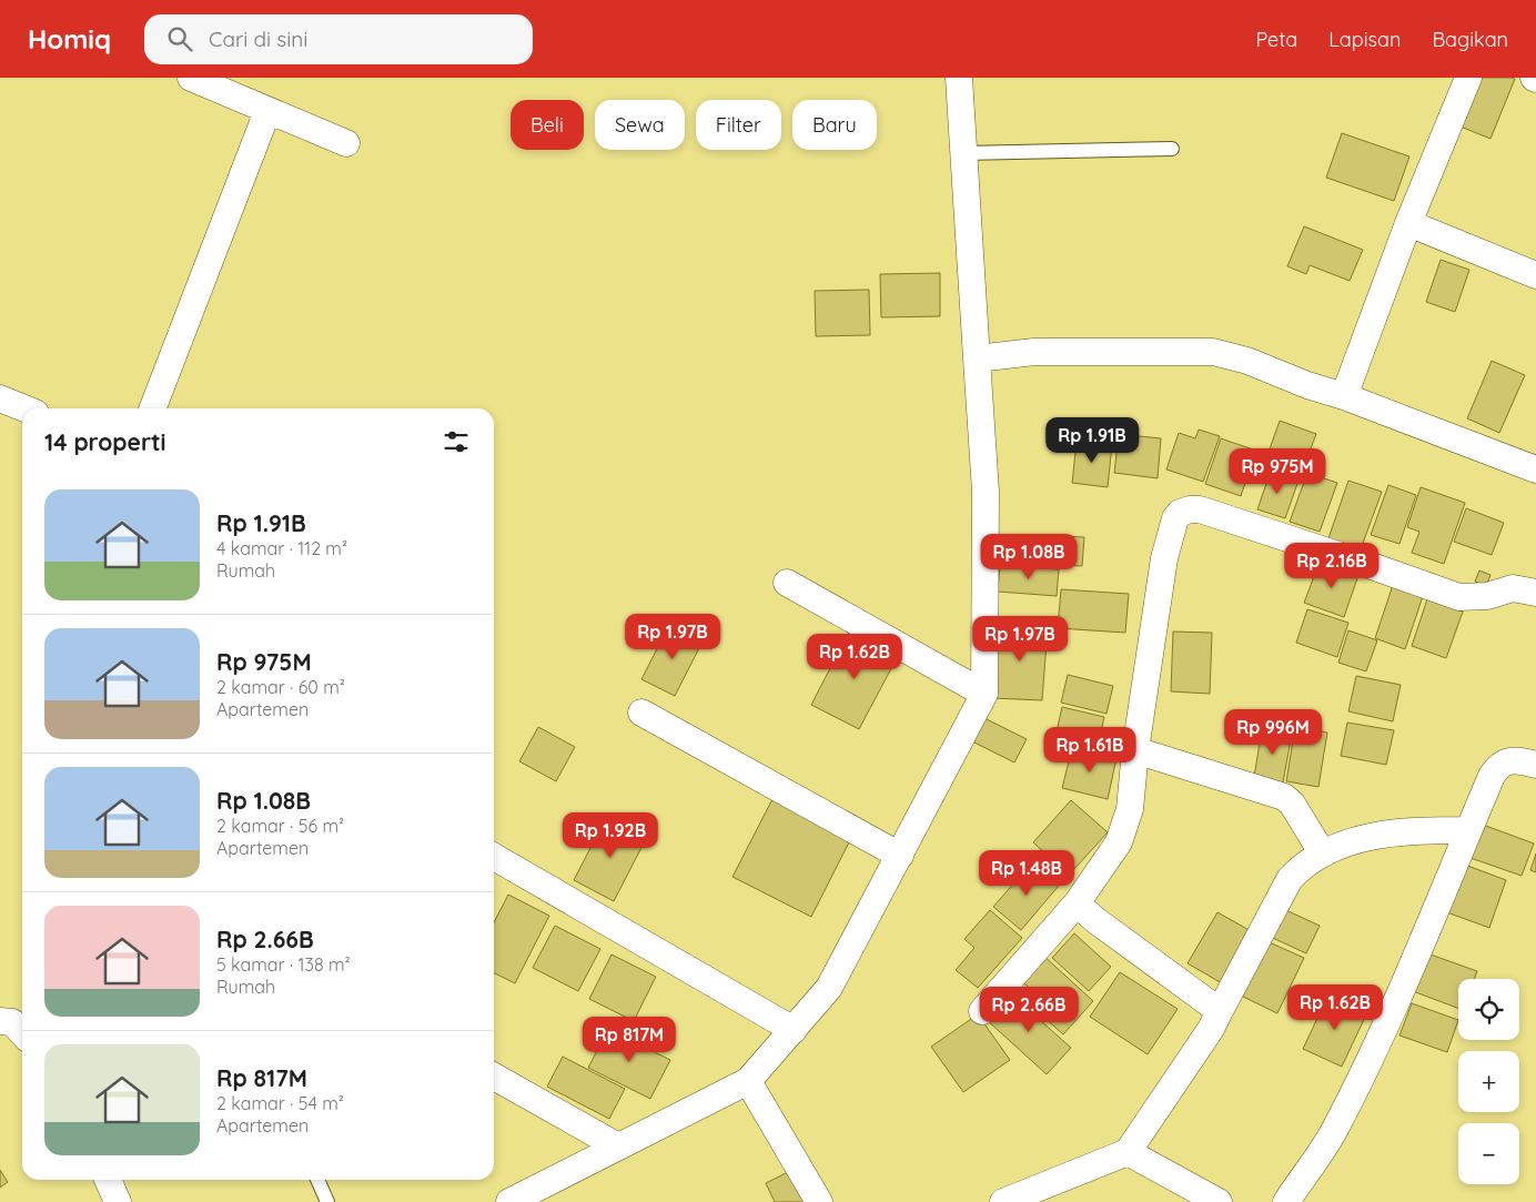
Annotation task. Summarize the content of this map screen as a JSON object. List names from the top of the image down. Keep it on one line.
{"page":{"header":"Homiq","search":"Cari di sini","nav":["Peta","Lapisan","Bagikan"],"chip":["Beli","Sewa","Filter","Baru"],"heading":"14 properti","price":["Rp 1.91B","Rp 975M","Rp 1.08B","Rp 2.16B","Rp 1.97B","Rp 1.97B","Rp 1.62B","Rp 996M","Rp 1.61B","Rp 1.92B","Rp 1.48B","Rp 1.62B","Rp 2.66B","Rp 817M"],"list":[{"name":"Rp 1.91B","note":"4 kamar · 112 m² · Rumah"},{"name":"Rp 975M","note":"2 kamar · 60 m² · Apartemen"},{"name":"Rp 1.08B","note":"2 kamar · 56 m² · Apartemen"},{"name":"Rp 2.66B","note":"5 kamar · 138 m² · Rumah"},{"name":"Rp 817M","note":"2 kamar · 54 m² · Apartemen"}],"map_buttons":["+","−"]}}
